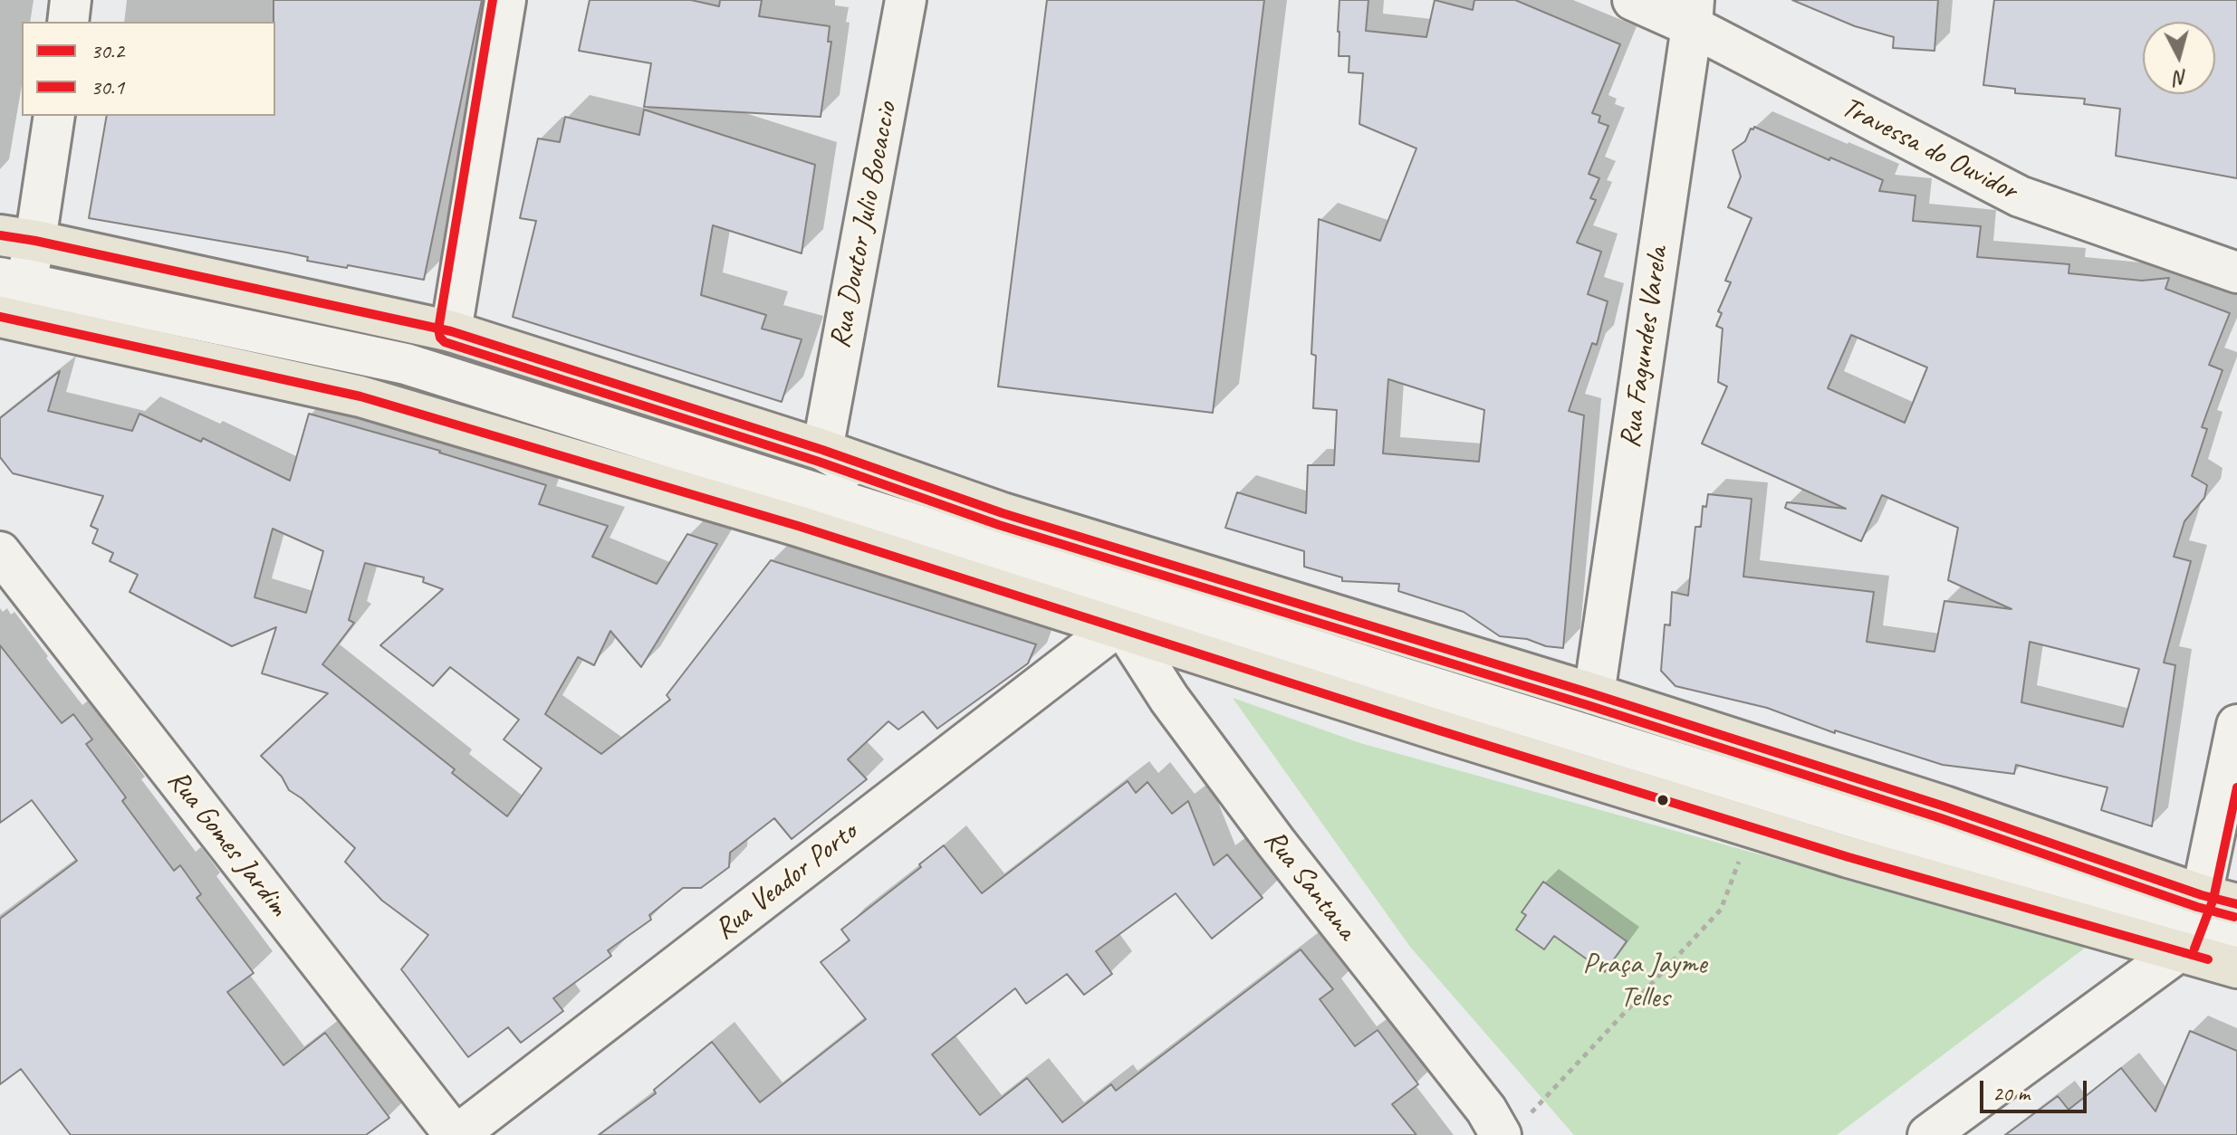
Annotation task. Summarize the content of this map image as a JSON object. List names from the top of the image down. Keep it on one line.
{"streets":{"street":["Travessa do Ouvidor","Rua Doutor Julio Bocaccio","Rua Fagundes Varela","Rua Gomes Jardim","Rua Veador Porto","Rua Santana"]},"crossings":[["Travessa do Ouvidor","Rua Fagundes Varela"],["Rua Gomes Jardim","Rua Veador Porto"],["Rua Veador Porto","Rua Santana"]],"parks":["Praça Jayme Telles"],"lines":["transit line 30.1","transit line 30.2"],"legend":["30.2","30.1"],"scale_bar":"20 m","north":"bottom"}
